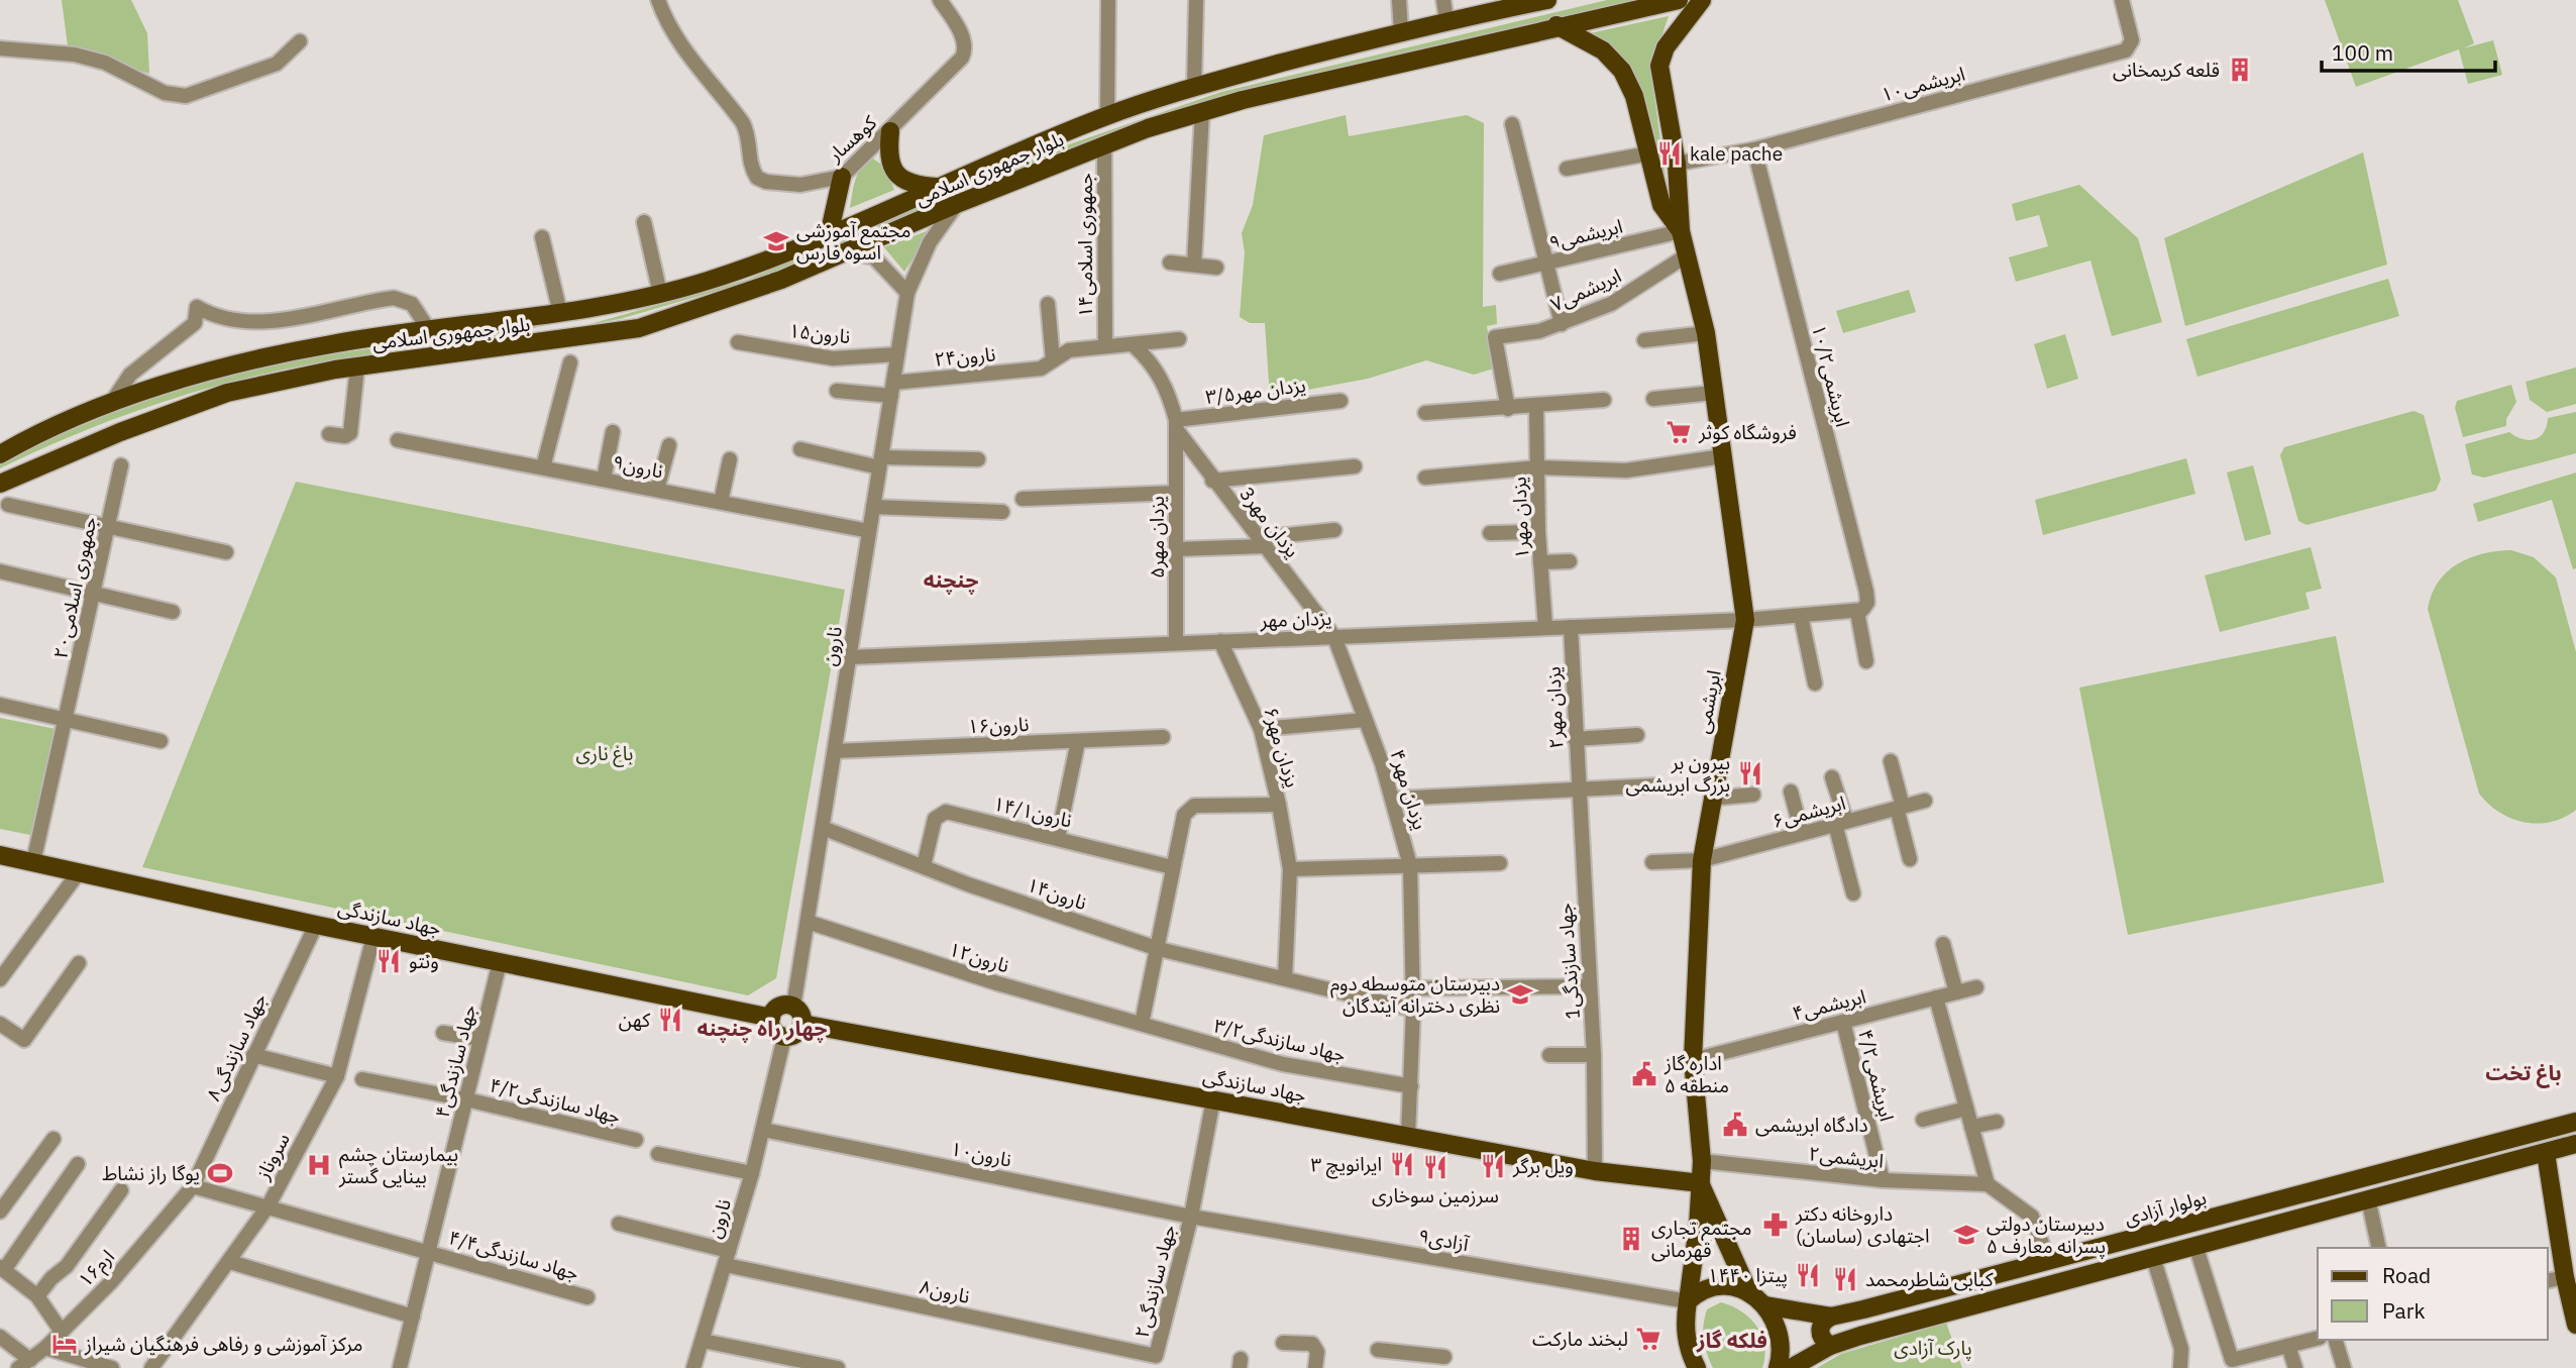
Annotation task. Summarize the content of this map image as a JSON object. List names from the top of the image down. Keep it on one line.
{"streets":{"main road":["بلوار جمهوری اسلامی","ابریشمی","جهاد سازندگی","بولوار آزادی"],"street":["ابریشمی۱۰","کوهسار","ابریشمی۹","جمهوری اسلامی۱۴","ابریشمی۷","نارون۱۵","نارون۲۴","۱۰/۲ابریشمی","۳/۵یزدان مهر","نارون۹","یزدان مهر۱","3یزدان مهر","یزدان مهر۵","جمهوری اسلامی۲۰","یزدان مهر","نارون","یزدان مهر۲","نارون۱۶","یزدان مهر۶","یزدان مهر۴","۱۴/۱نارون","ابریشمی۶","نارون۱۴","نارون۱۲","1جهاد سازندگی","ابریشمی۴","۳/۲جهاد سازندگی","جهاد سازندگی۸","جهاد سازندگی۴","ابریشمی۴/۲","۴/۲جهاد سازندگی","نارون۱۰","سروناز","ابریشمی۲","آزادی۹","۴/۴جهاد سازندگی","ارم۱۶","۲جهاد سازندگی","نارون۸"]},"crossings":[["ابریشمی۱۰","۱۰/۲ابریشمی"],["بلوار جمهوری اسلامی","جمهوری اسلامی۱۴"],["بلوار جمهوری اسلامی","نارون"],["ابریشمی۹","ابریشمی"],["جمهوری اسلامی۱۴","نارون۲۴"],["ابریشمی۷","ابریشمی"],["نارون۱۵","نارون"],["نارون۲۴","نارون"],["۱۰/۲ابریشمی","یزدان مهر"],["۳/۵یزدان مهر","3یزدان مهر"],["۳/۵یزدان مهر","یزدان مهر۵"],["نارون۹","نارون"],["یزدان مهر۱","یزدان مهر"],["3یزدان مهر","یزدان مهر۵"],["3یزدان مهر","یزدان مهر"],["3یزدان مهر","یزدان مهر۴"],["یزدان مهر۵","یزدان مهر"],["جمهوری اسلامی۲۰","جهاد سازندگی"],["یزدان مهر","نارون"],["یزدان مهر","ابریشمی"],["یزدان مهر","یزدان مهر۲"],["یزدان مهر","یزدان مهر۶"],["یزدان مهر","یزدان مهر۴"],["نارون","نارون۱۶"],["نارون","نارون۱۴"],["نارون","جهاد سازندگی"],["نارون","نارون۱۲"],["نارون","نارون۱۰"],["نارون","نارون۸"],["ابریشمی","ابریشمی۶"],["ابریشمی","جهاد سازندگی"],["ابریشمی","ابریشمی۴"],["ابریشمی","ابریشمی۲"],["ابریشمی","آزادی۹"],["یزدان مهر۲","1جهاد سازندگی"],["یزدان مهر۶","نارون۱۴"],["یزدان مهر۴","نارون۱۴"],["یزدان مهر۴","جهاد سازندگی"],["یزدان مهر۴","۳/۲جهاد سازندگی"],["۱۴/۱نارون","نارون۱۴"],["جهاد سازندگی","1جهاد سازندگی"],["جهاد سازندگی","جهاد سازندگی۸"],["جهاد سازندگی","جهاد سازندگی۴"],["جهاد سازندگی","سروناز"],["جهاد سازندگی","۲جهاد سازندگی"],["نارون۱۲","۳/۲جهاد سازندگی"],["ابریشمی۴","ابریشمی۴/۲"],["جهاد سازندگی۸","۴/۴جهاد سازندگی"],["جهاد سازندگی۸","ارم۱۶"],["جهاد سازندگی۴","۴/۲جهاد سازندگی"],["جهاد سازندگی۴","۴/۴جهاد سازندگی"],["ابریشمی۴/۲","ابریشمی۲"],["نارون۱۰","آزادی۹"],["نارون۱۰","۲جهاد سازندگی"],["سروناز","۴/۴جهاد سازندگی"],["آزادی۹","۲جهاد سازندگی"],["۴/۴جهاد سازندگی","ارم۱۶"],["۲جهاد سازندگی","نارون۸"]],"districts":["چنچنه","چهار راه چنچنه","باغ تخت","فلکه گاز"],"parks":["باغ ناری","پارک آزادی"],"places":{"building":["قلعه کریمخانی","مجتمع تجاری قهرمانی"],"restaurant":["kale pache","بیرون بر بزرگ ابریشمی","ونتو","کهن","ایرانویچ ٣","ویل برگر","سرزمین سوخاری","پیتزا ۱۴۴۰","کبابی شاطرمحمد"],"school or university":["مجتمع آموزشی اسوه فارس","دبیرستان متوسطه دوم نظری دخترانه آیندگان","دبیرستان دولتی پسرانه معارف ۵"],"supermarket":["فروشگاه کوثر","لبخند مارکت"],"public building":["اداره گاز منطقه ۵","دادگاه ابریشمی"],"hospital":["بیمارستان چشم بینایی گستر"],"sports":["یوگا راز نشاط"],"pharmacy":["داروخانه دکتر اجتهادی (ساسان)"],"hotel":["مرکز آموزشی و رفاهی فرهنگیان شیراز"]},"legend":["Road","Park"],"scale_bar":"100 m"}
